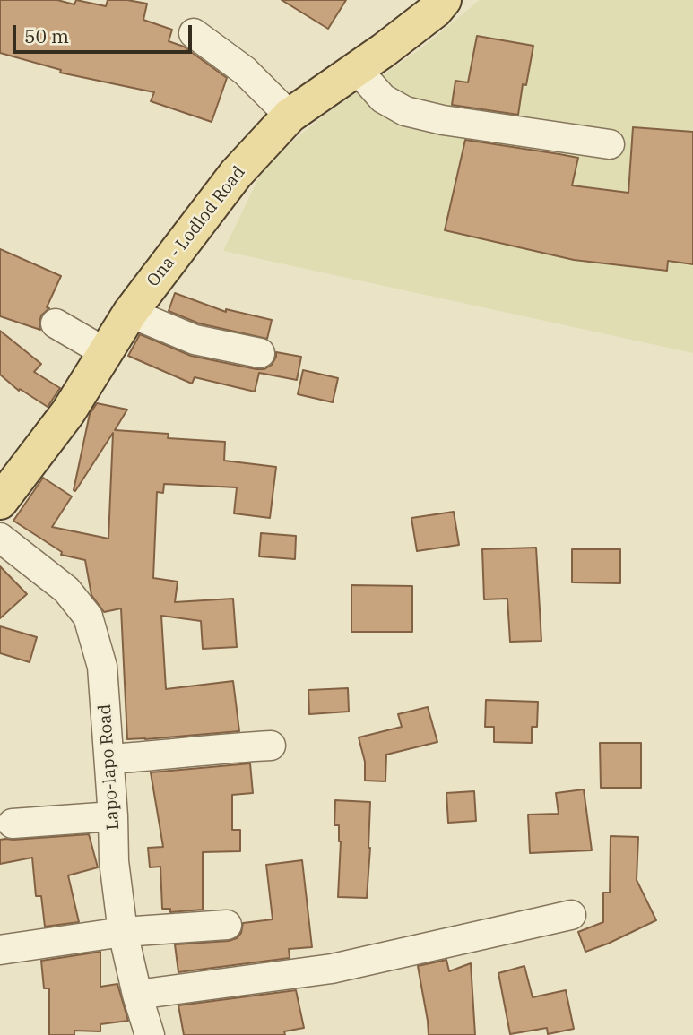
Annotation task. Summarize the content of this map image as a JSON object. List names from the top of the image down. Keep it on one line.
{"streets":{"main road":["Ona - Lodlod Road"],"street":["Lapo-lapo Road"]},"scale_bar":"50 m"}
